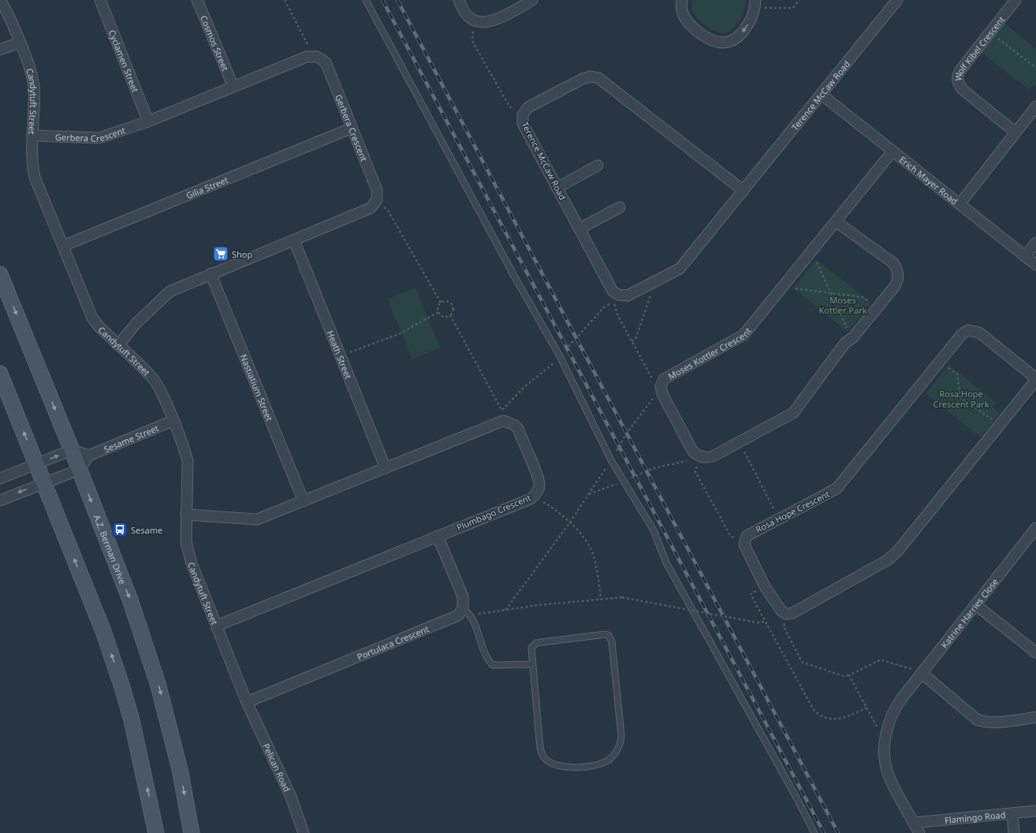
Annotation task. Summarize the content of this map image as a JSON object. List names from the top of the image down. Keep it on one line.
{"streets":{"main road":["A.Z. Berman Drive"],"street":["Cosmos Street","Wolf Kibel Crescent","Cyclamen Street","Terence McCaw Road","Candytuft Street","Gerbera Crescent","Erich Mayer Road","Gilia Street","Moses Kottler Crescent","Heath Street","Nastiatium Street","Sesame Street","Rosa Hope Crescent","Plumbago Crescent","Katrine Harries Close","Portulaca Crescent","Pelican Road","Flamingo Road"]},"crossings":[["Cosmos Street","Gerbera Crescent"],["Cyclamen Street","Gerbera Crescent"],["Terence McCaw Road","Erich Mayer Road"],["Candytuft Street","Gerbera Crescent"],["Candytuft Street","Gilia Street"],["Candytuft Street","Sesame Street"],["Candytuft Street","Plumbago Crescent"],["Candytuft Street","Portulaca Crescent"],["Candytuft Street","Pelican Road"],["Gerbera Crescent","Gilia Street"],["Gerbera Crescent","Heath Street"],["Gerbera Crescent","Nastiatium Street"],["Erich Mayer Road","Moses Kottler Crescent"],["Heath Street","Plumbago Crescent"],["Nastiatium Street","Plumbago Crescent"],["Katrine Harries Close","Flamingo Road"],["Portulaca Crescent","Pelican Road"]],"parks":["Moses Kottler Park","Rosa Hope Crescent Park"],"places":{"supermarket":["Shop"],"bus stop":["Sesame"]}}
